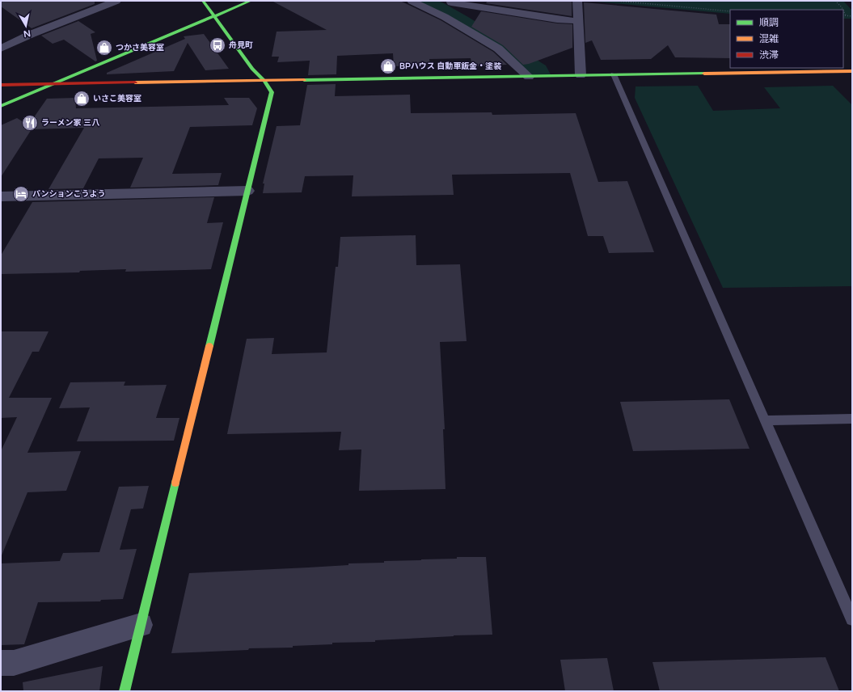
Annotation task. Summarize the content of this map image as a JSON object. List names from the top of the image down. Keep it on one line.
{"places":{"bus stop":["舟見町"],"shop":["つかさ美容室","BPハウス 自動車鈑金・塗装","いさこ美容室"],"restaurant":["ラーメン家 三八"],"hotel":["パンションこうよう"]},"legend":["順調","混雑","渋滞"],"north":"bottom"}
